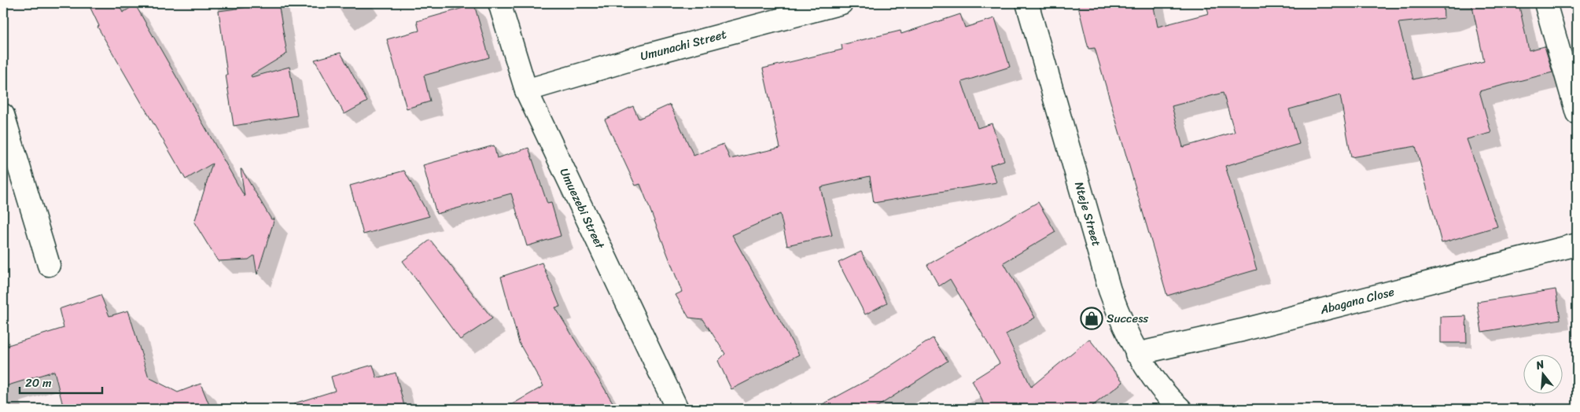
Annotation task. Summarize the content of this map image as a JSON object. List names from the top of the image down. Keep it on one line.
{"streets":{"street":["Umunachi Street","Umuezebi Street","Nteje Street","Abagana Close"]},"crossings":[["Umunachi Street","Umuezebi Street"],["Nteje Street","Abagana Close"]],"places":{"shop":["Success"]},"scale_bar":"20 m","north":"top"}
